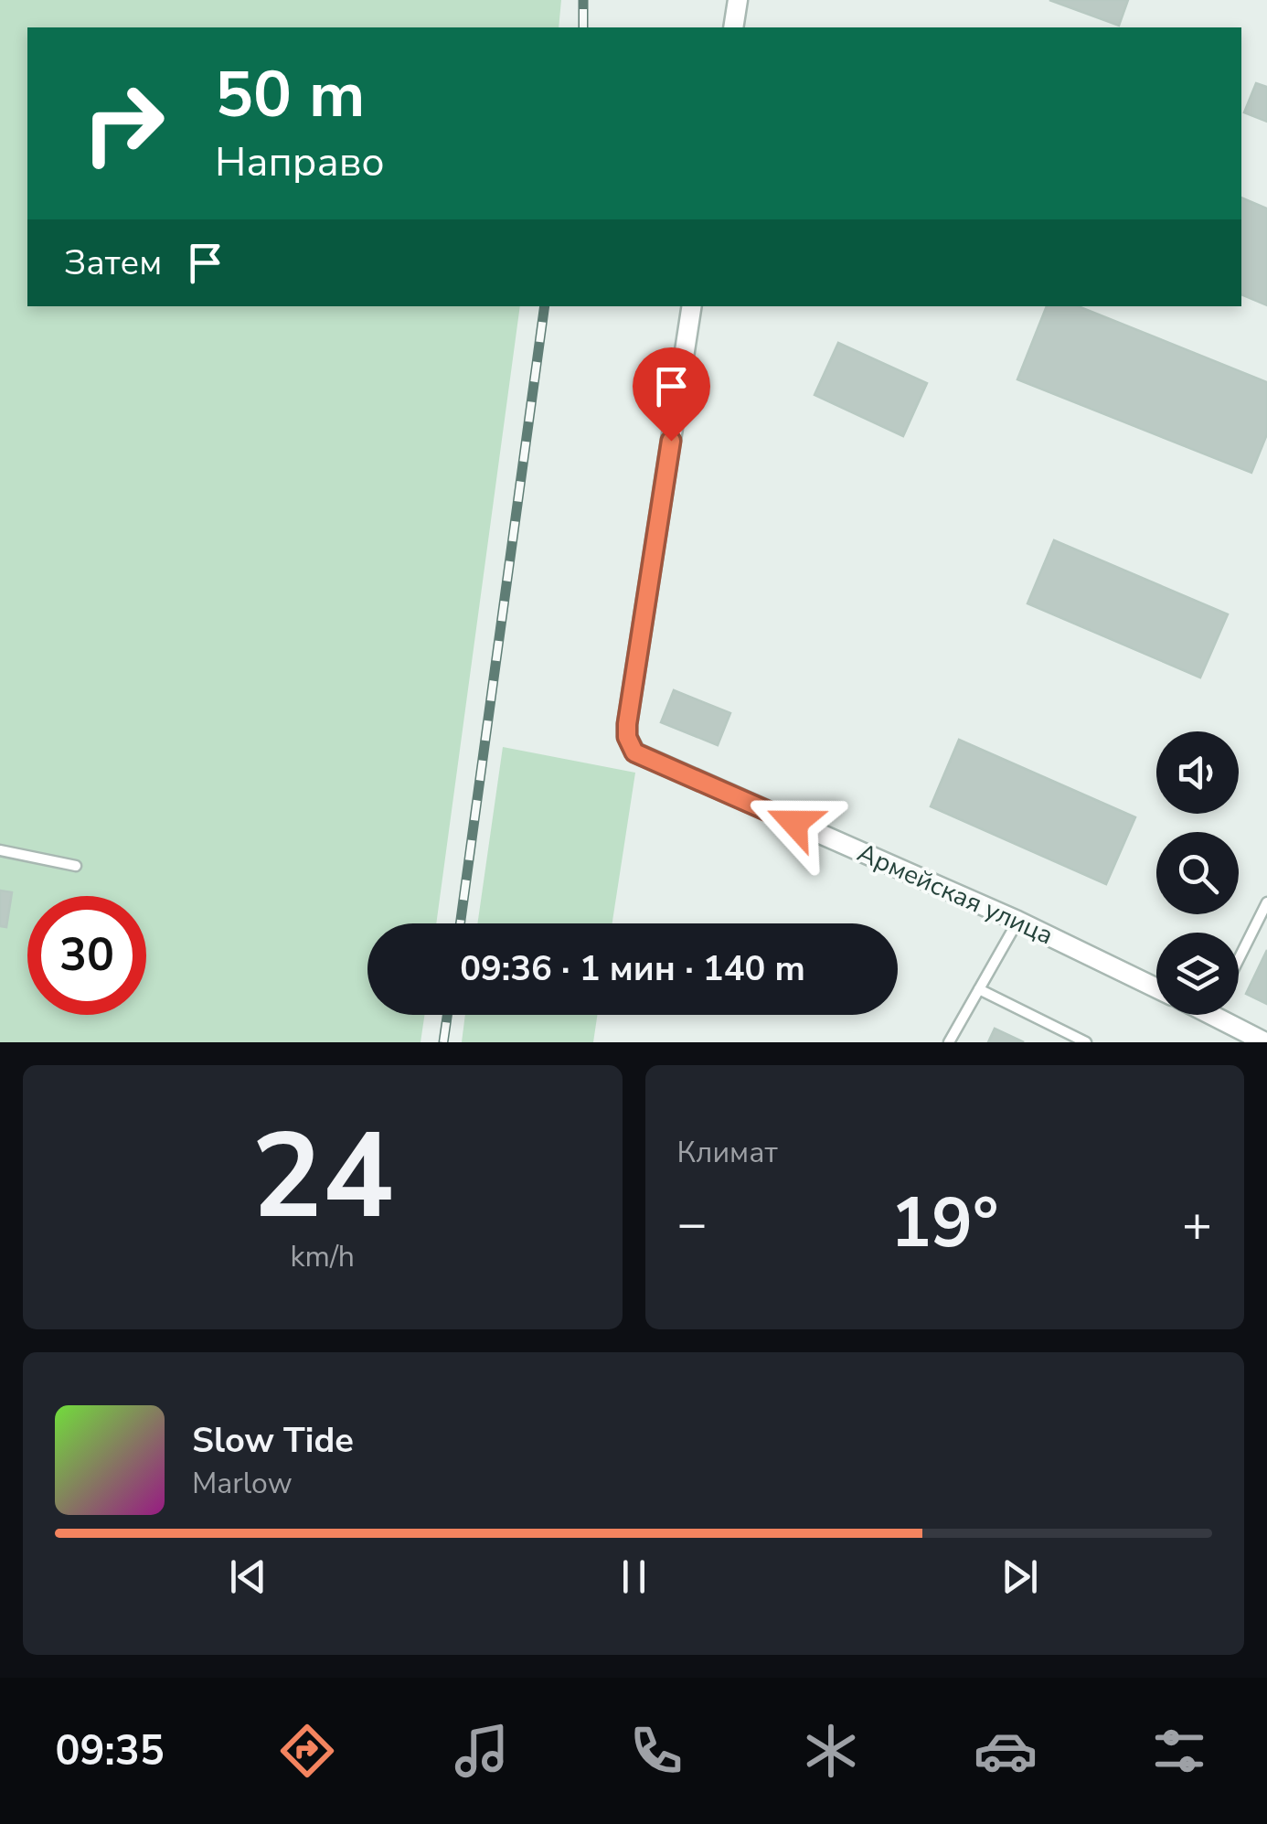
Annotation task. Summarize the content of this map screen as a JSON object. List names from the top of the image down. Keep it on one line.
{"streets":{"street":["Армейская улица"]},"page":{"turn":["50 m","Направо"],"then":"Затем","limit":"30","trip":"09:36 · 1 мин · 140 m","tile":[["24","km/h"],"Климат"],"heat":["−","19°","+"],"song":["Slow Tide","Marlow"],"tabs":"09:35"}}
